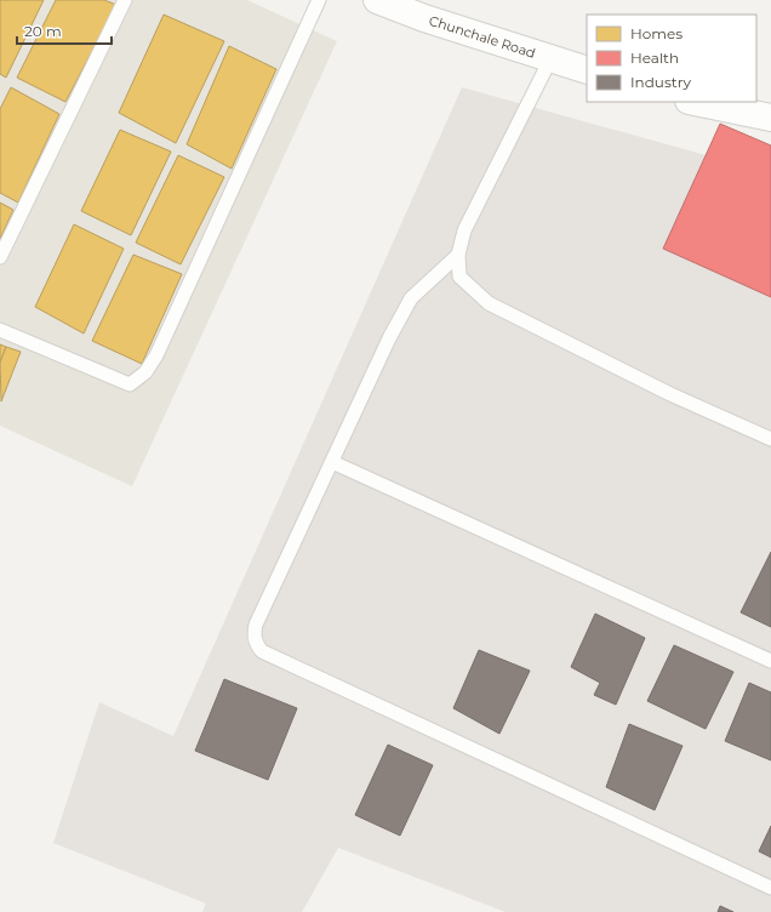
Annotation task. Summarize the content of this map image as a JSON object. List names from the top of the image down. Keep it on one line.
{"streets":{"street":["Chunchale Road"]},"legend":["Homes","Health","Industry"],"scale_bar":"20 m"}
